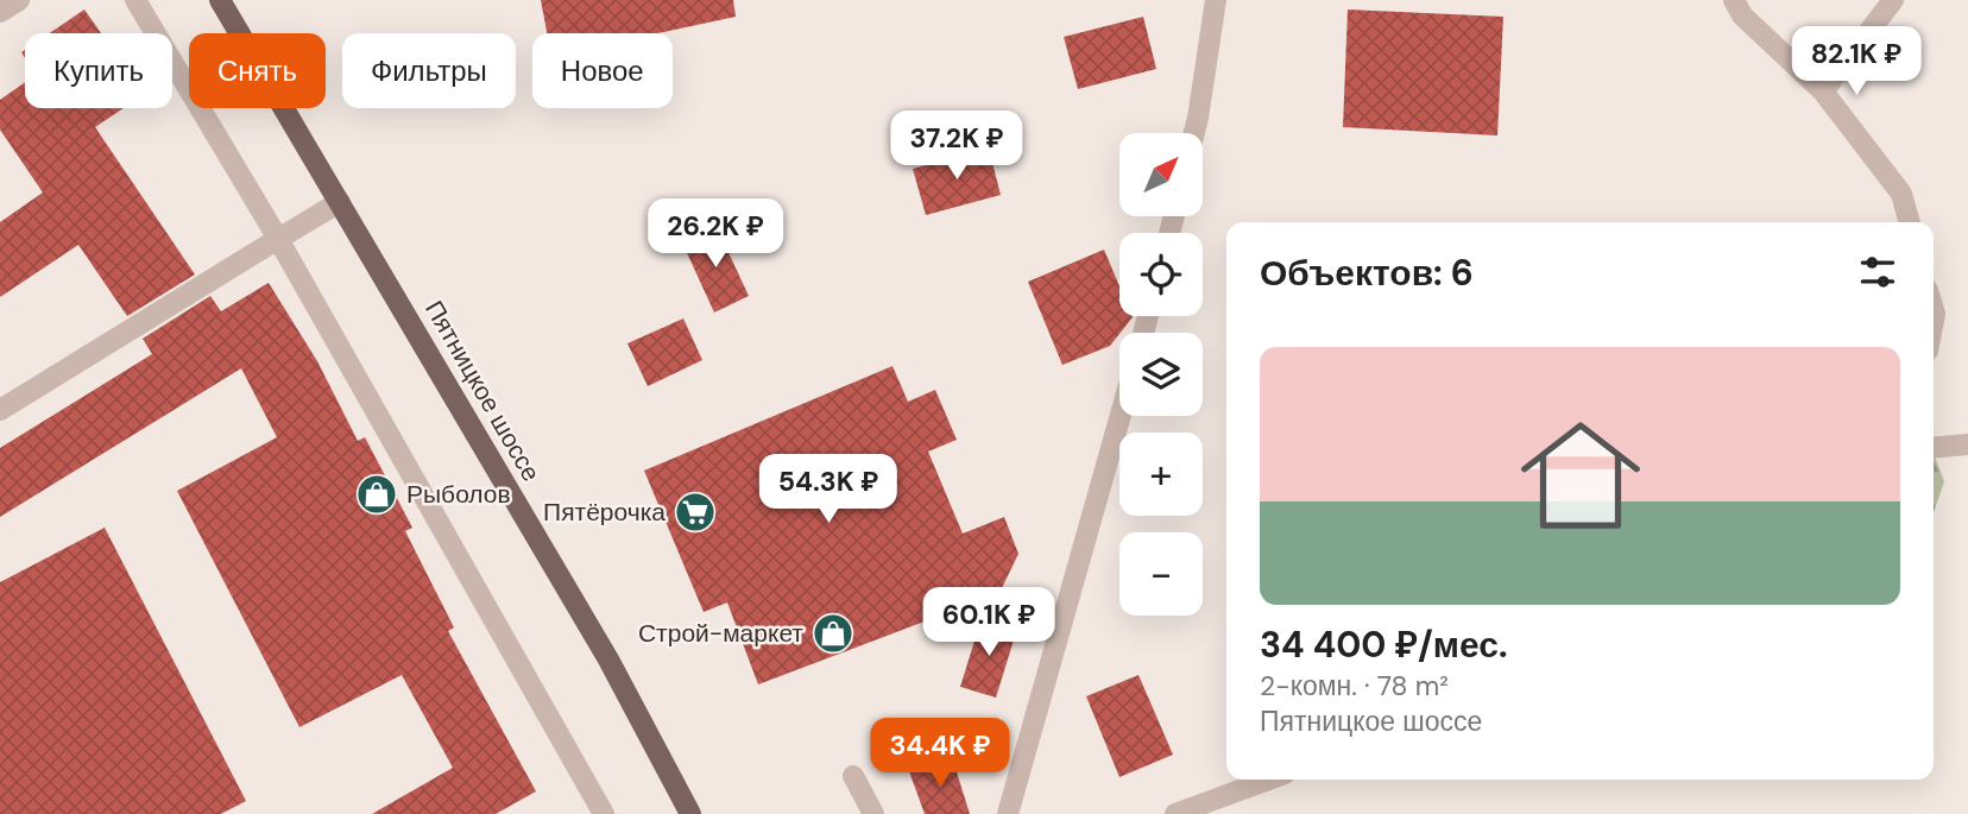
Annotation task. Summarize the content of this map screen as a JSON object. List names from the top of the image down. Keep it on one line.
{"streets":{"main road":["Пятницкое шоссе"]},"places":{"shop":["Рыболов","Строй-маркет"],"supermarket":["Пятёрочка"]},"north":"top right","page":{"price":["82.1K ₽","37.2K ₽","26.2K ₽","54.3K ₽","60.1K ₽","34.4K ₽"],"chip":["Купить","Снять","Фильтры","Новое"],"map_buttons":["+","−"],"heading":"Объектов: 6","list":[{"name":"34 400 ₽/мес.","note":"2-комн. · 78 m² · Пятницкое шоссе"}]}}
